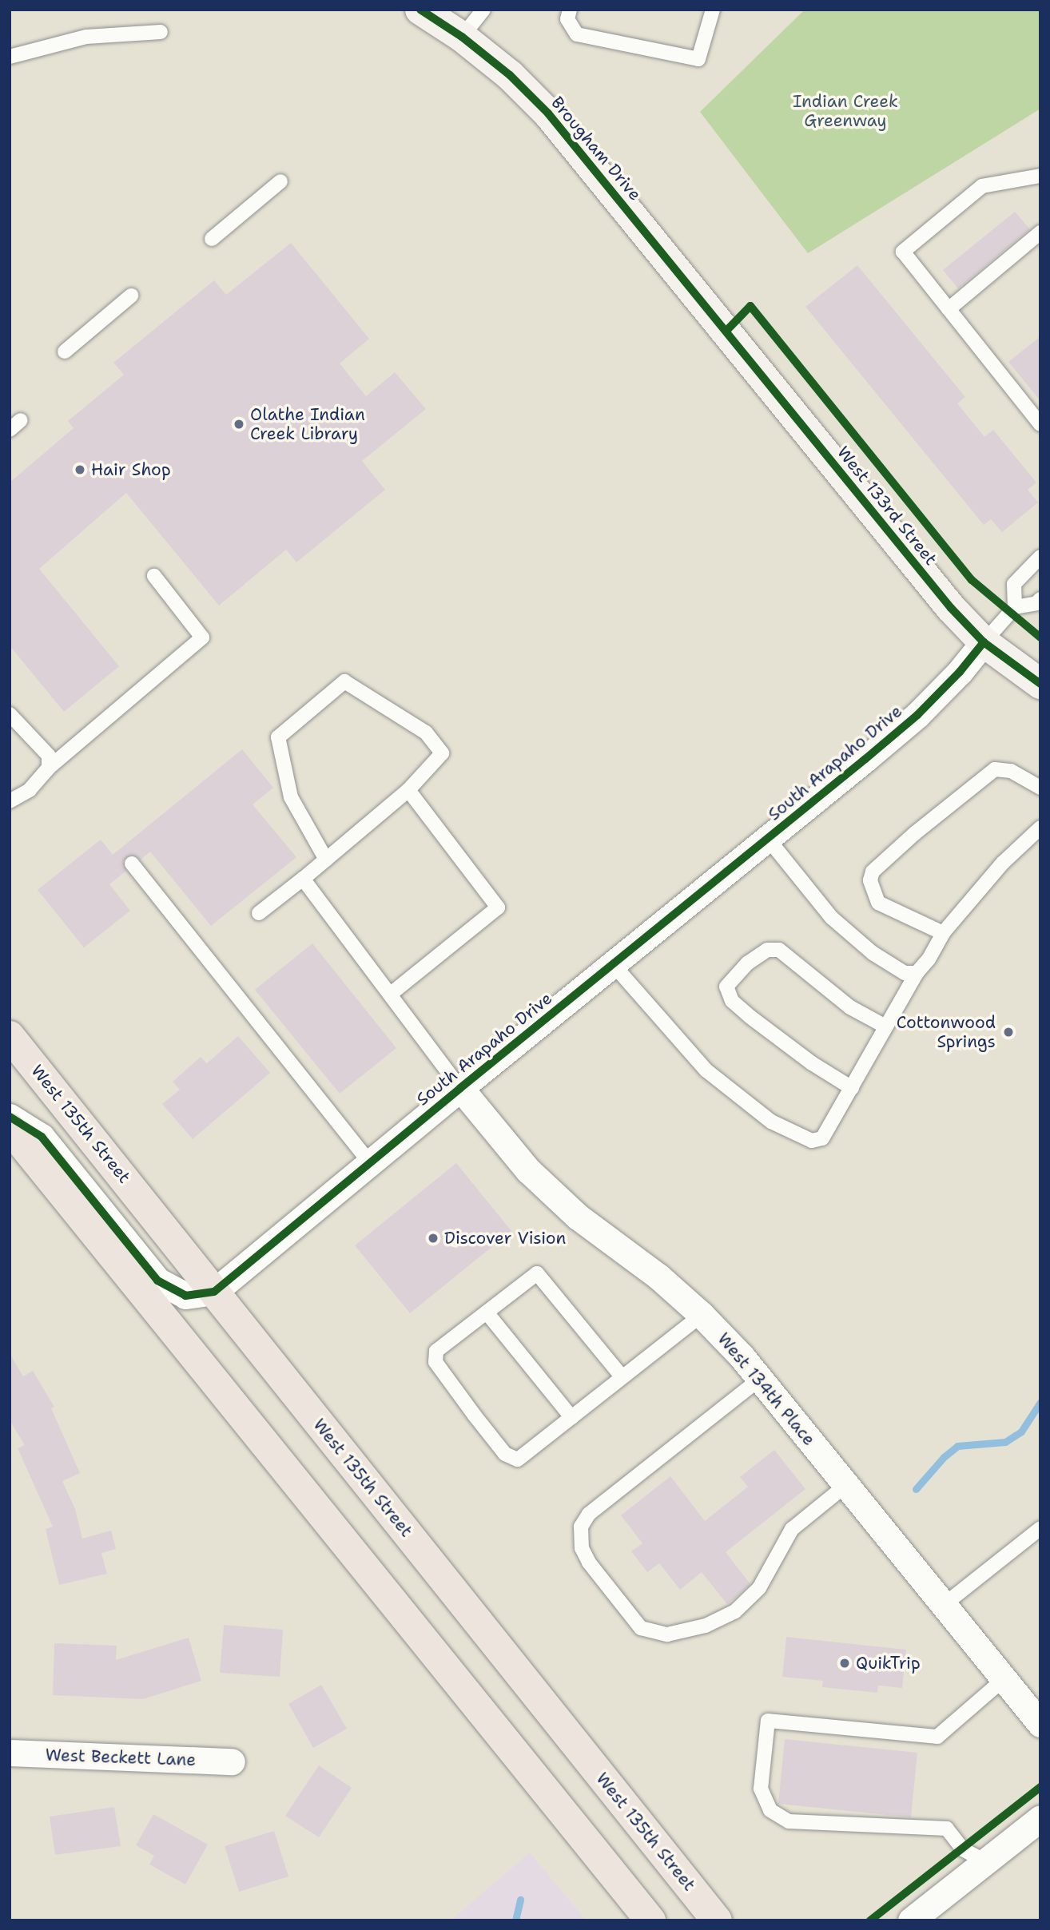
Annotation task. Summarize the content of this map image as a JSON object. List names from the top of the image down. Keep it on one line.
{"streets":{"main road":["West 135th Street"],"street":["Brougham Drive","West 133rd Street","South Arapaho Drive","West 134th Place","West Beckett Lane"]},"crossings":[["Brougham Drive","West 133rd Street"],["West 133rd Street","South Arapaho Drive"],["South Arapaho Drive","West 135th Street"],["South Arapaho Drive","West 134th Place"]],"parks":["Indian Creek Greenway"],"places":["Olathe Indian Creek Library","Hair Shop","Cottonwood Springs","Discover Vision","QuikTrip"]}
